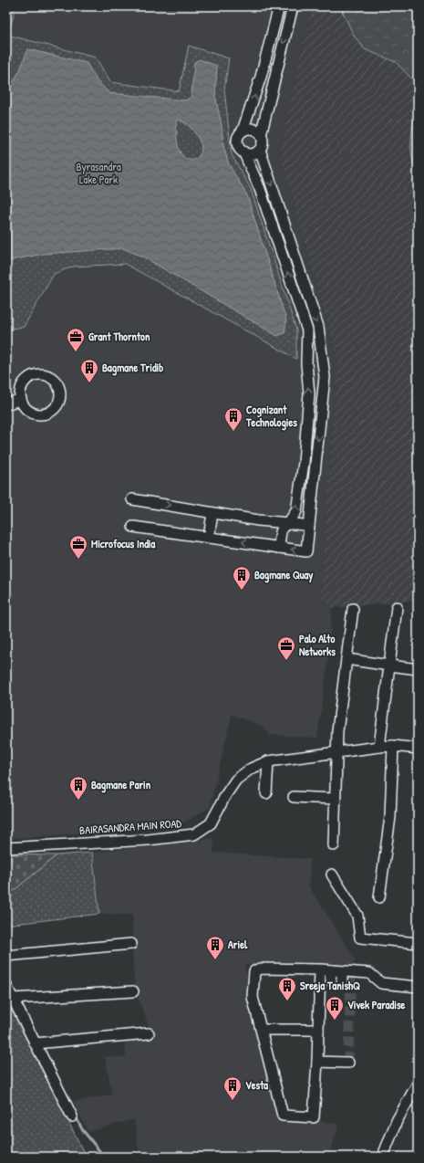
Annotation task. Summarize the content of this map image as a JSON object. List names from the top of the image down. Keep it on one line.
{"streets":{"street":["BAIRASANDRA MAIN ROAD"]},"parks":["Byrasandra Lake Park"],"places":{"office":["Grant Thornton","Microfocus India","Palo Alto Networks"],"building":["Bagmane Tridib","Cognizant Technologies","Bagmane Quay","Bagmane Parin","Ariel","Sreeja TanishQ","Vivek Paradise","Vesta"]}}
